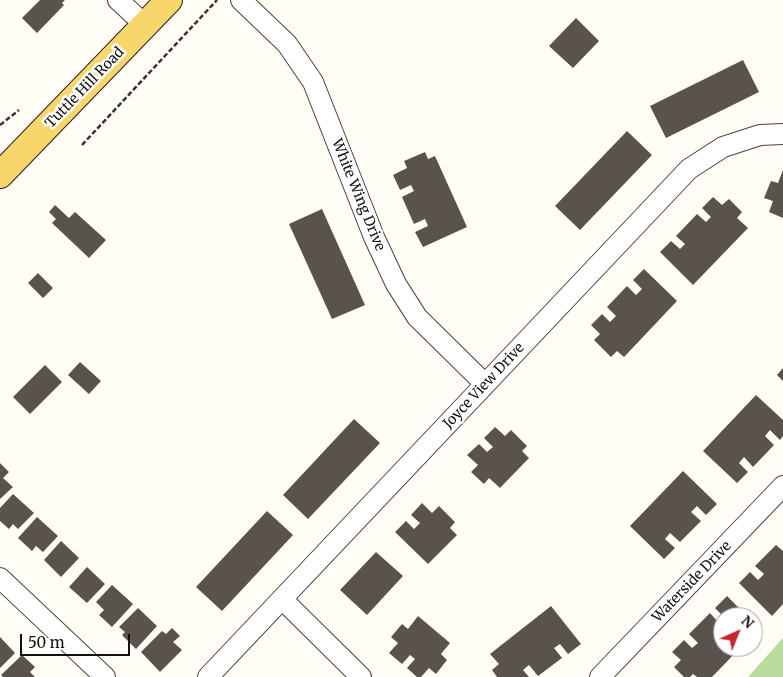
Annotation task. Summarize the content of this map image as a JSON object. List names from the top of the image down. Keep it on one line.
{"streets":{"main road":["Tuttle Hill Road"],"street":["White Wing Drive","Joyce View Drive","Waterside Drive"]},"crossings":[["White Wing Drive","Joyce View Drive"]],"scale_bar":"50 m","north":"top right"}
